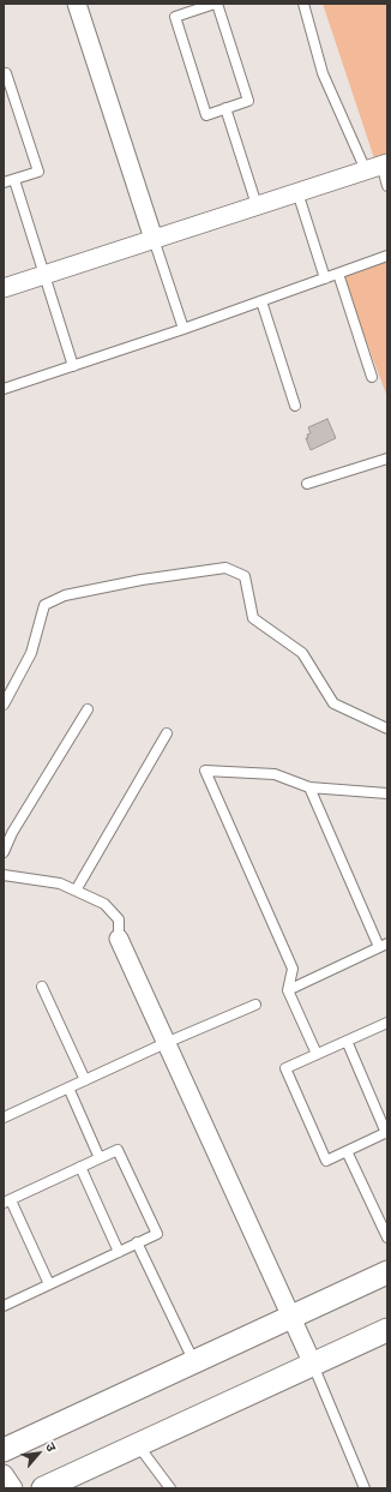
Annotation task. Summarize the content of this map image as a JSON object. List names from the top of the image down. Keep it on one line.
{"north":"top right"}
